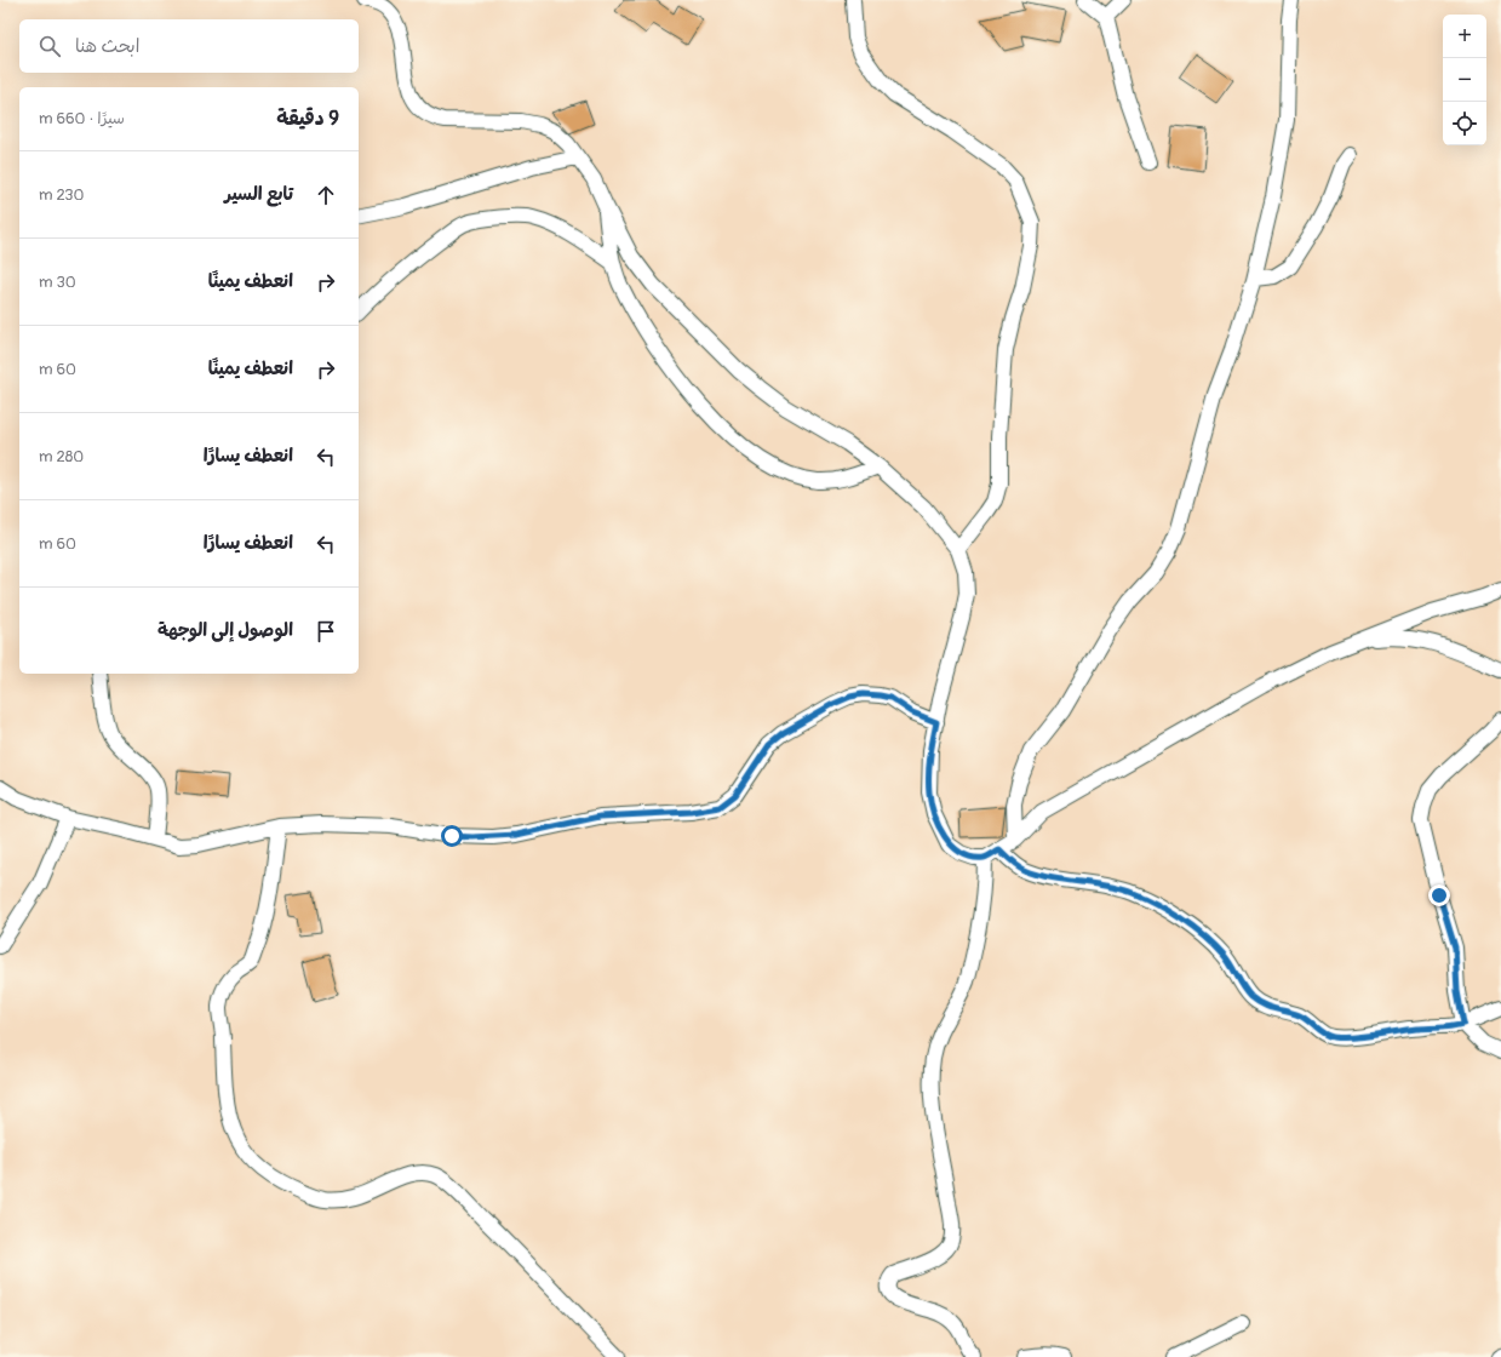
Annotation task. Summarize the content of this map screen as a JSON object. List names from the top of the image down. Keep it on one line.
{"page":{"map_buttons":["+","−"],"search":"ابحث هنا","heading":["9 دقيقة","سيرًا · 660 m"],"list":[["تابع السير","230 m"],["انعطف يمينًا","30 m"],["انعطف يمينًا","60 m"],["انعطف يسارًا","280 m"],["انعطف يسارًا","60 m"],"الوصول إلى الوجهة"]}}
